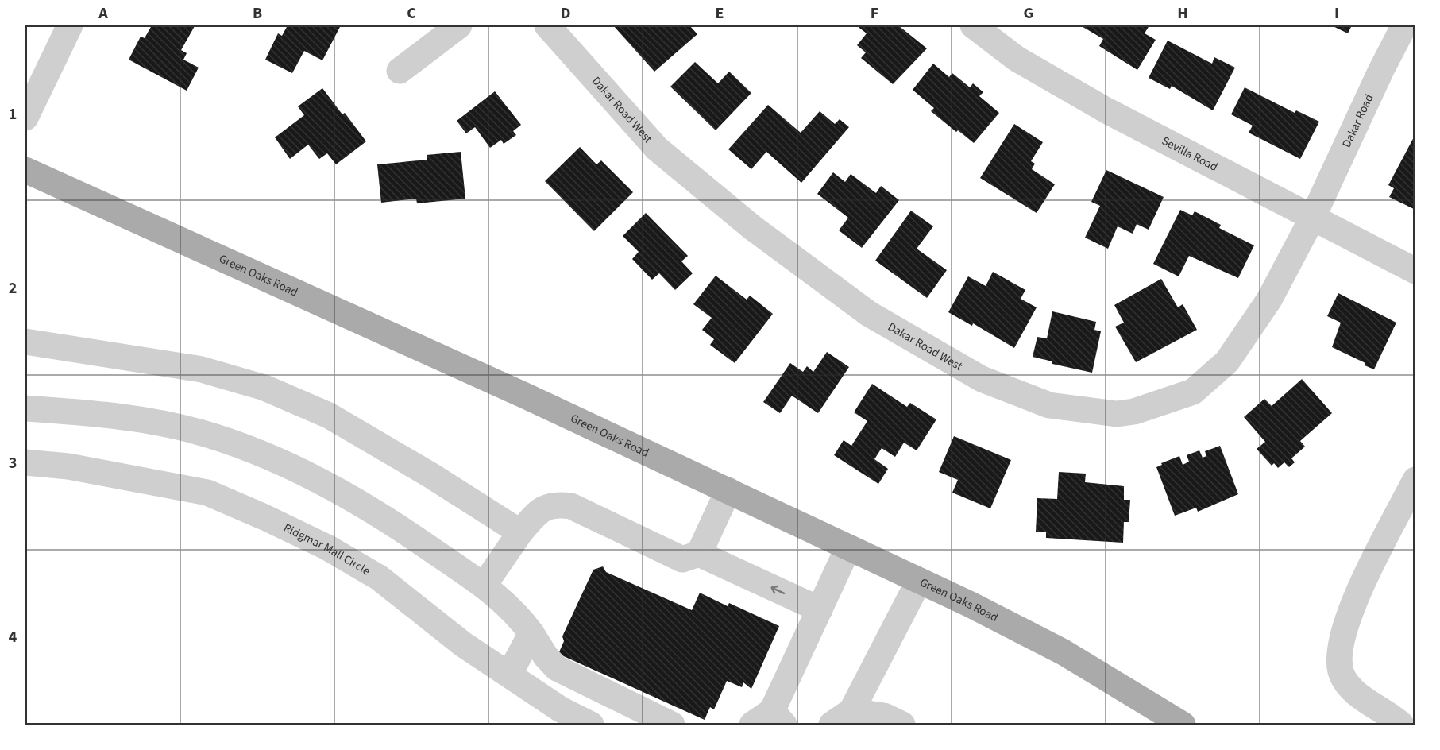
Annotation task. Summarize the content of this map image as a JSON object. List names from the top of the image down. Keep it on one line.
{"streets":{"main road":["Green Oaks Road"],"street":["Dakar Road West","Dakar Road","Sevilla Road","Ridgmar Mall Circle"]},"crossings":[["Dakar Road West","Dakar Road"],["Dakar Road West","Sevilla Road"],["Dakar Road","Sevilla Road"]],"grid":{"columns":["A","B","C","D","E","F","G","H","I"],"rows":["1","2","3","4"]}}
